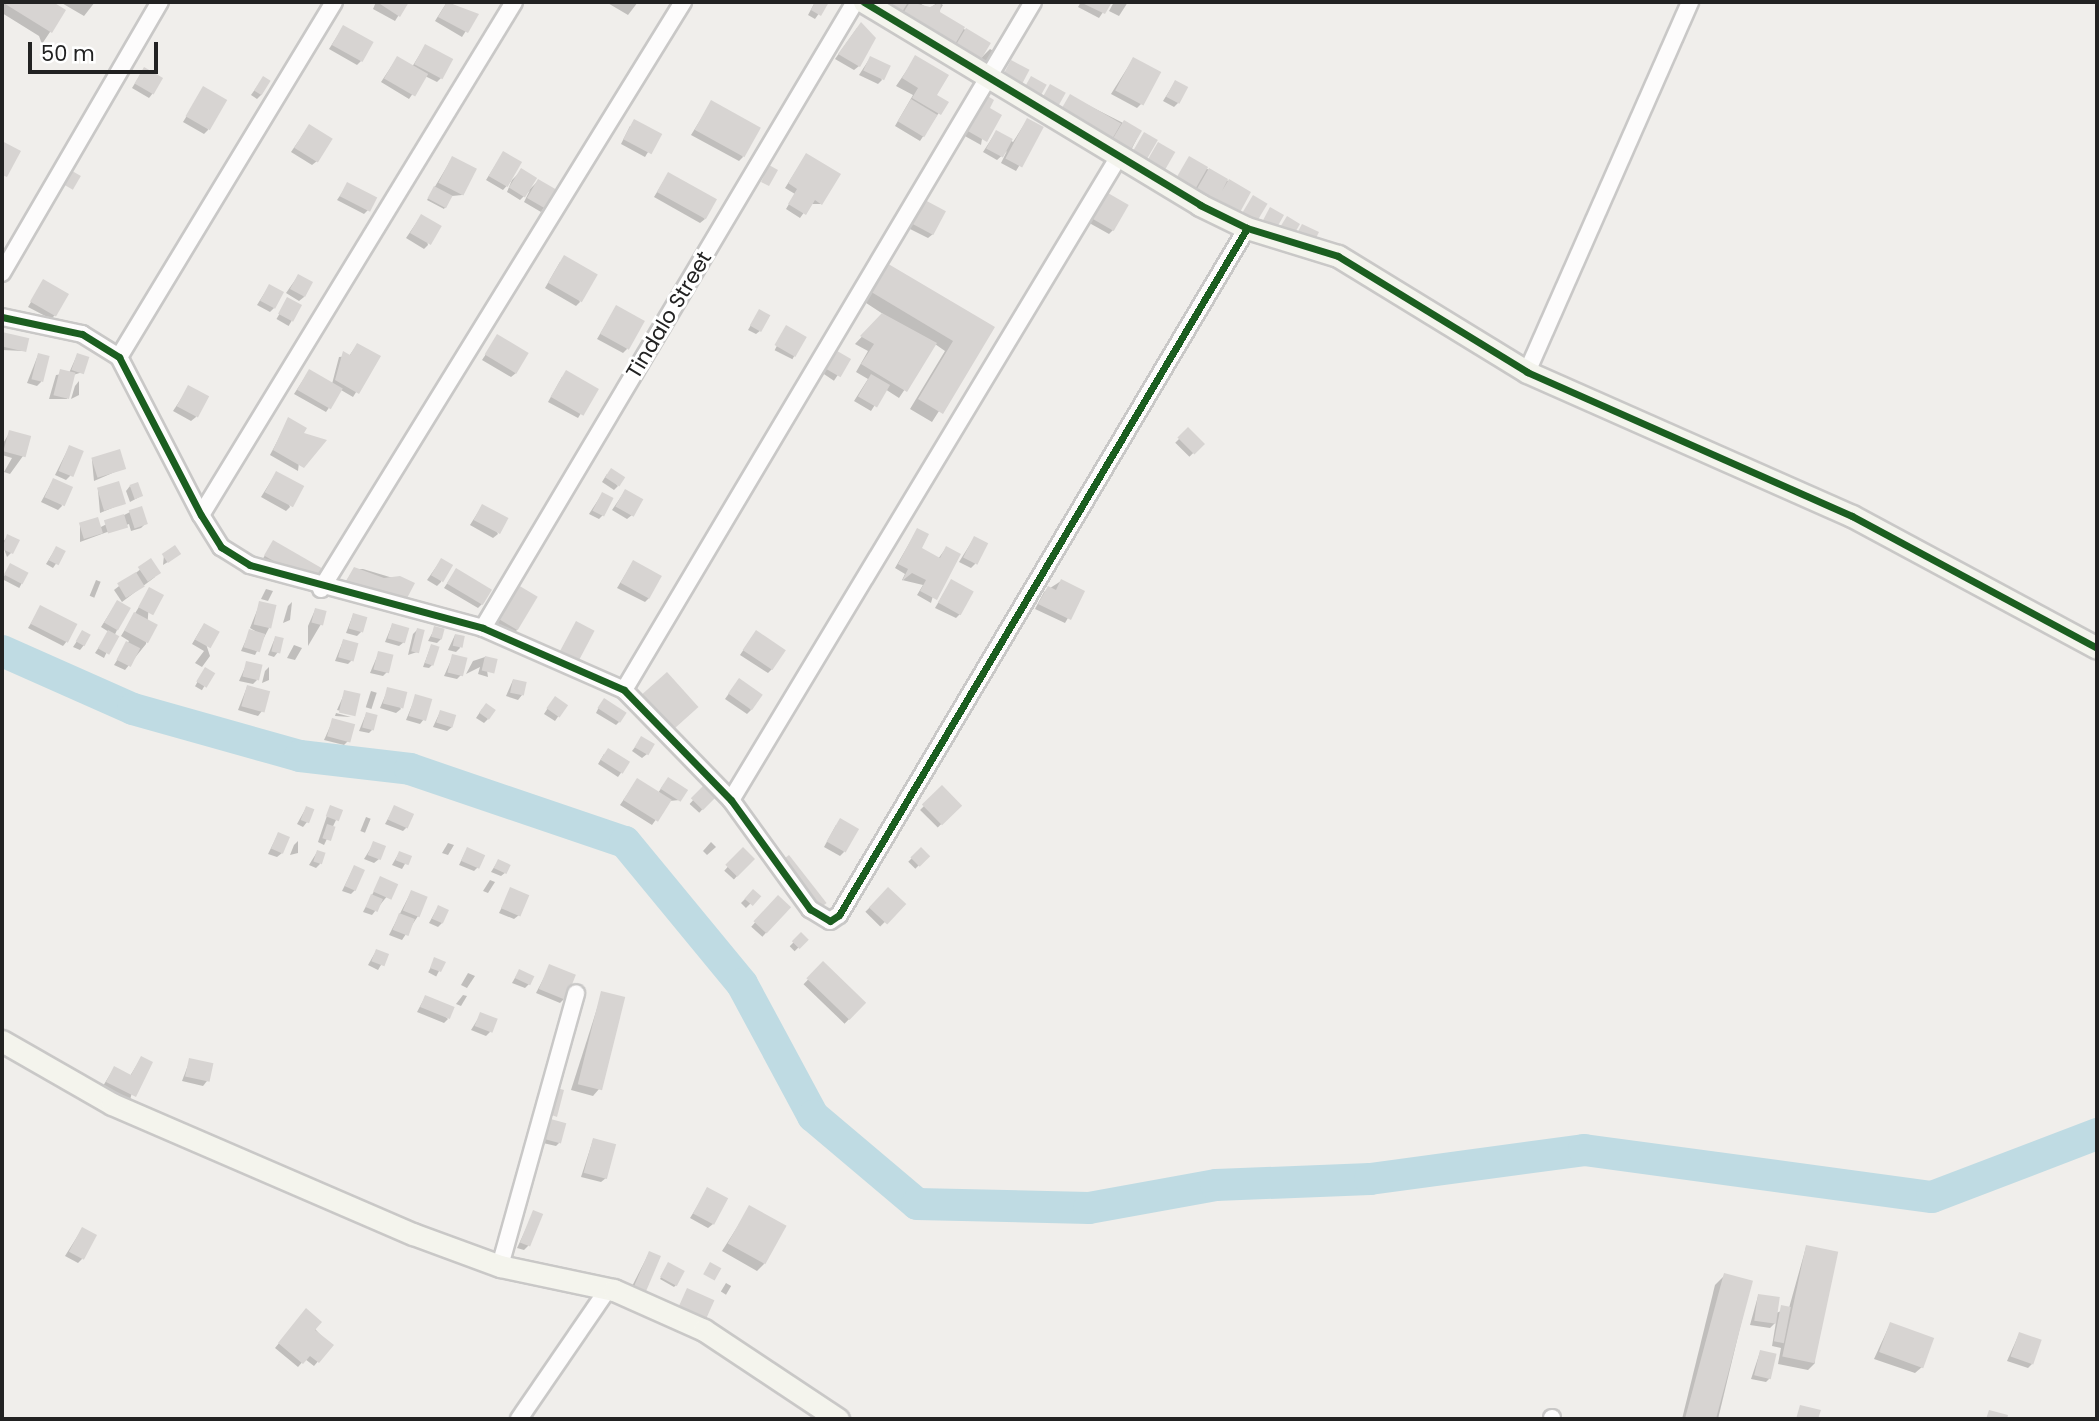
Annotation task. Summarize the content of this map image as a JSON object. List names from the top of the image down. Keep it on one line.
{"streets":{"street":["Tindalo Street"]},"scale_bar":"50 m"}
